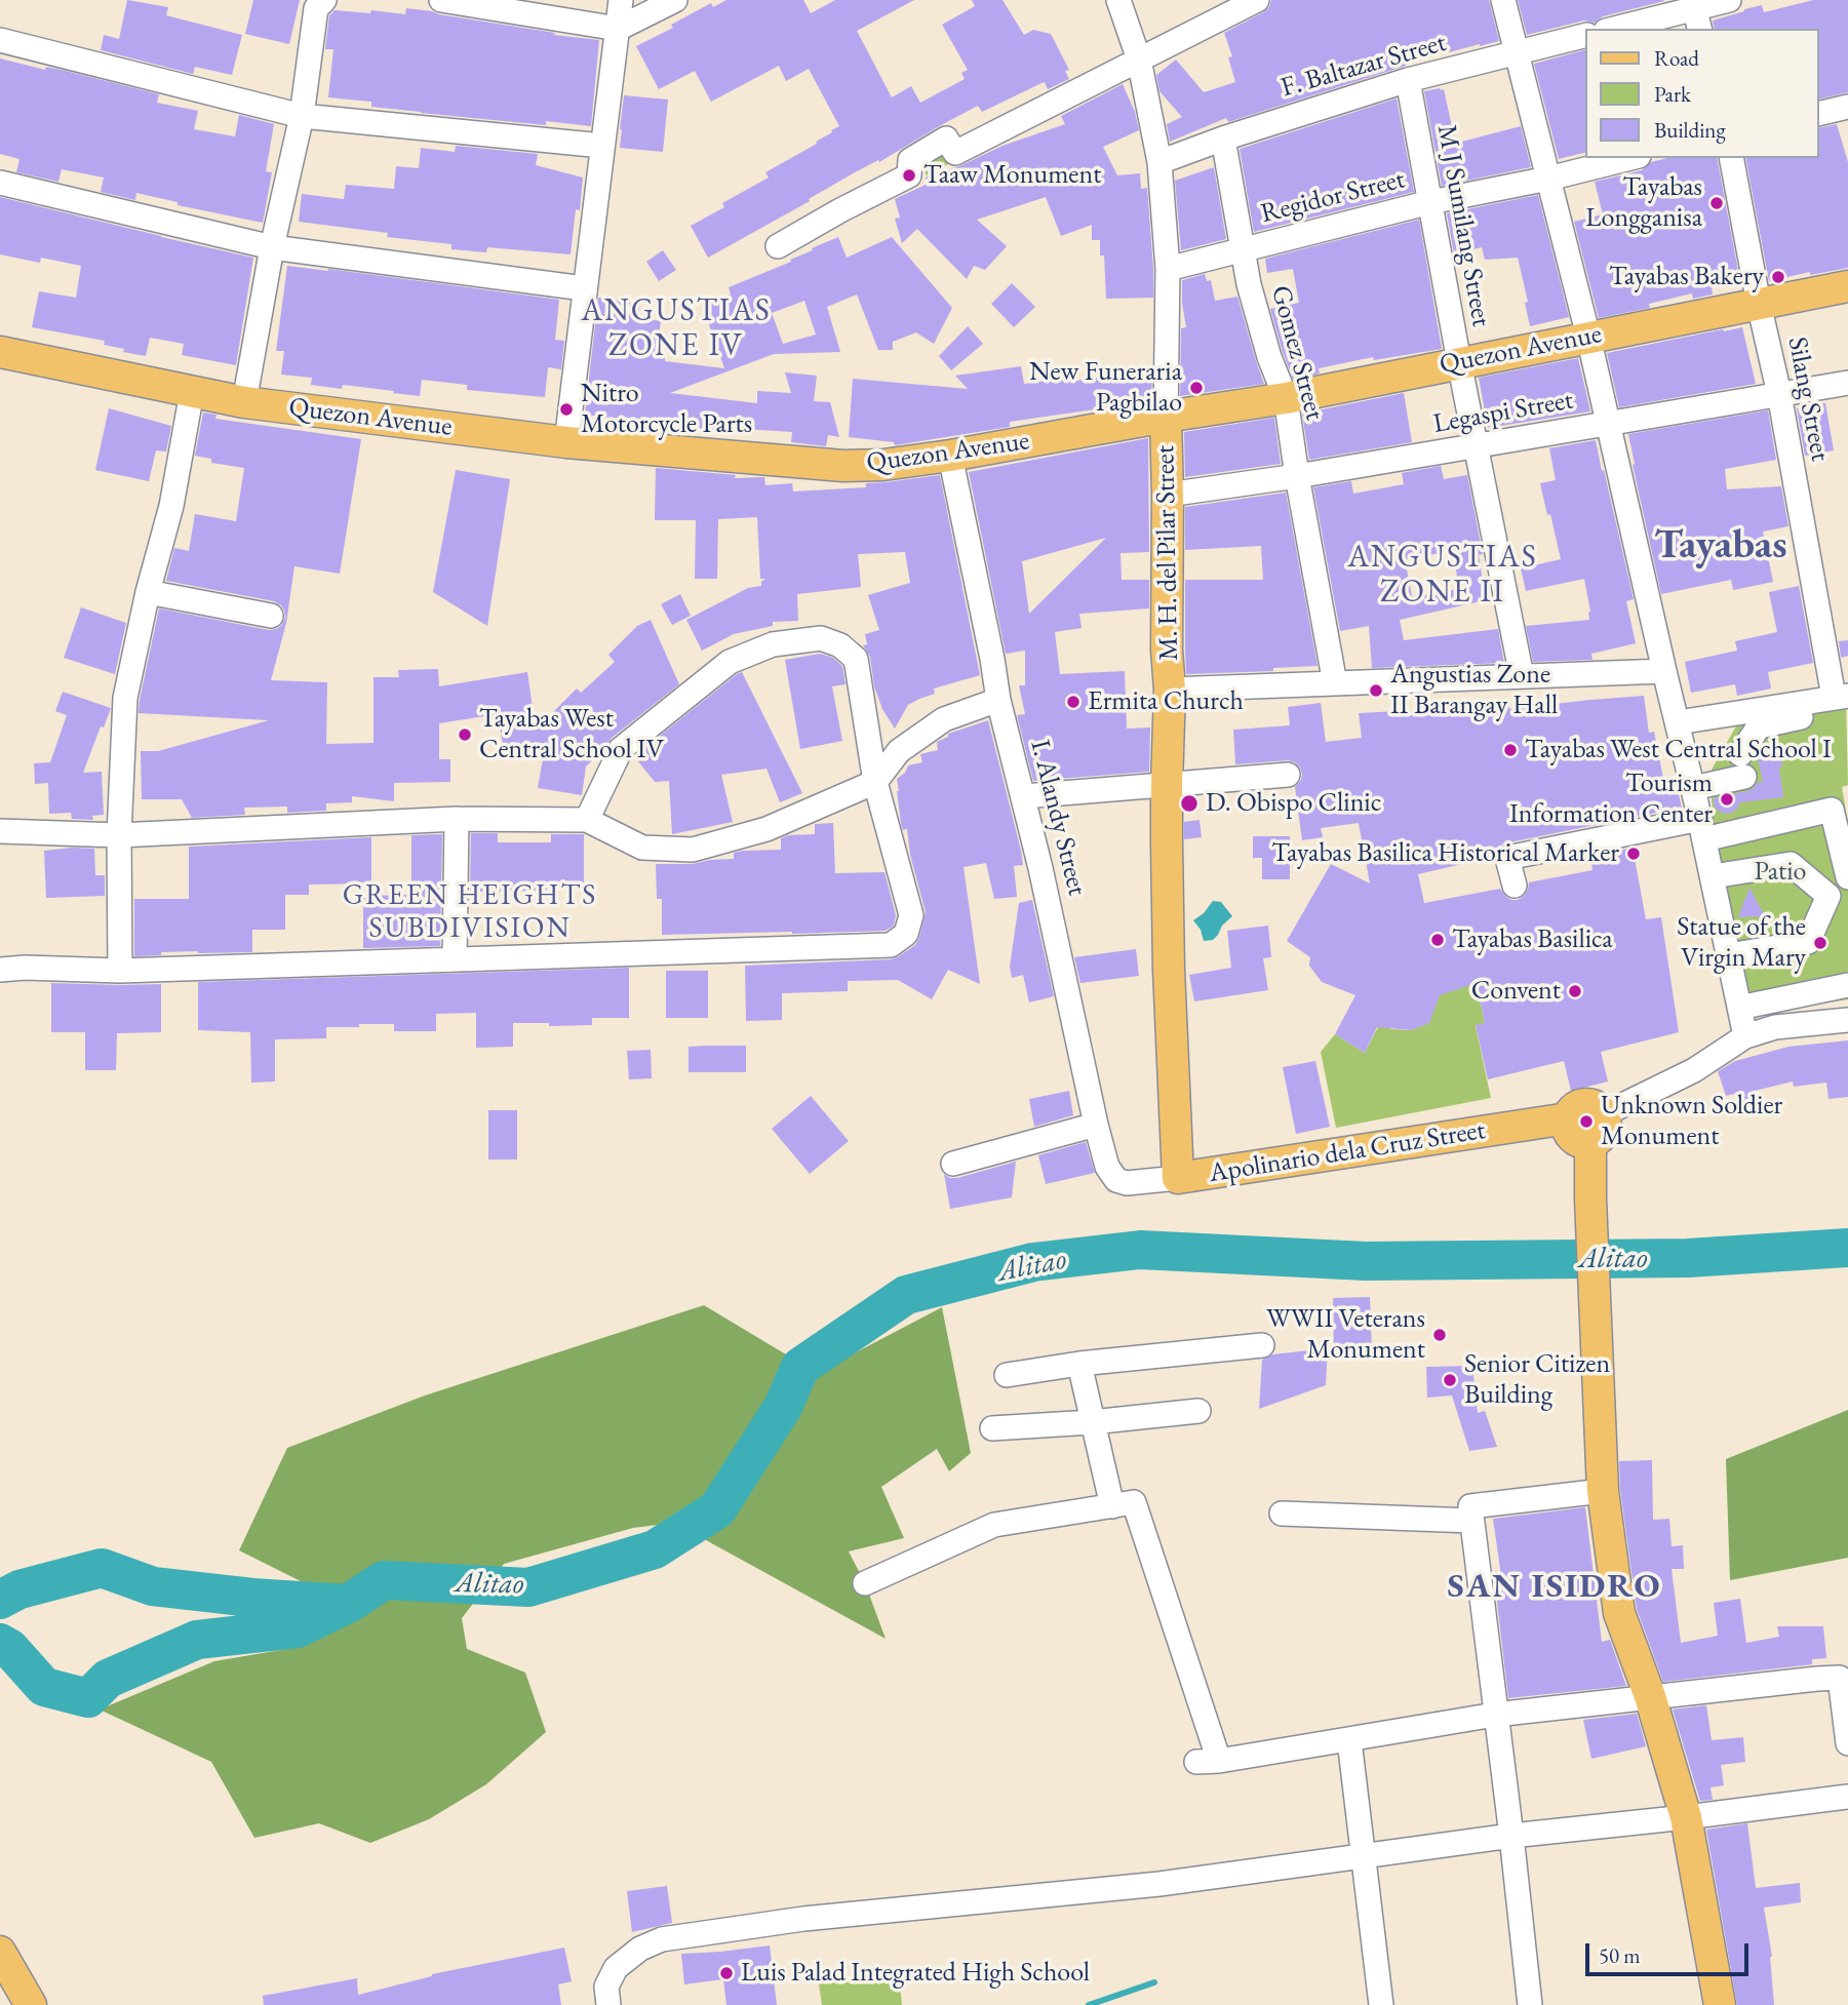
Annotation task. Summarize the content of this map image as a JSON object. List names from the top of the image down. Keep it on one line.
{"streets":{"main road":["Quezon Avenue","M. H. del Pilar Street","Apolinario dela Cruz Street"],"street":["F. Baltazar Street","Regidor Street","M J Sumilang Street","Gomez Street","Silang Street","Legaspi Street","I. Alandy Street"]},"crossings":[["F. Baltazar Street","M J Sumilang Street"],["F. Baltazar Street","Gomez Street"],["F. Baltazar Street","M. H. del Pilar Street"],["Regidor Street","M J Sumilang Street"],["Regidor Street","Gomez Street"],["Regidor Street","M. H. del Pilar Street"],["M J Sumilang Street","Quezon Avenue"],["M J Sumilang Street","Legaspi Street"],["Quezon Avenue","Gomez Street"],["Quezon Avenue","Silang Street"],["Quezon Avenue","M. H. del Pilar Street"],["Quezon Avenue","I. Alandy Street"],["Gomez Street","Legaspi Street"],["Silang Street","Legaspi Street"],["Legaspi Street","M. H. del Pilar Street"],["M. H. del Pilar Street","Apolinario dela Cruz Street"],["I. Alandy Street","Apolinario dela Cruz Street"]],"districts":["ANGUSTIAS ZONE IV","Tayabas","ANGUSTIAS ZONE II","GREEN HEIGHTS SUBDIVISION","SAN ISIDRO"],"water":["Alitao"],"parks":["Patio"],"places":["Taaw Monument","Tayabas Longganisa","Tayabas Bakery","New Funeraria Pagbilao","Nitro Motorcycle Parts","Angustias Zone II Barangay Hall","Ermita Church","Tayabas West Central School IV","Tayabas West Central School I","Tourism Information Center","D. Obispo Clinic","Tayabas Basilica Historical Marker","Tayabas Basilica","Statue of the Virgin Mary","Convent","Unknown Soldier Monument","WWII Veterans Monument","Senior Citizen Building","Luis Palad Integrated High School"],"legend":["Road","Park","Building"],"scale_bar":"50 m"}
